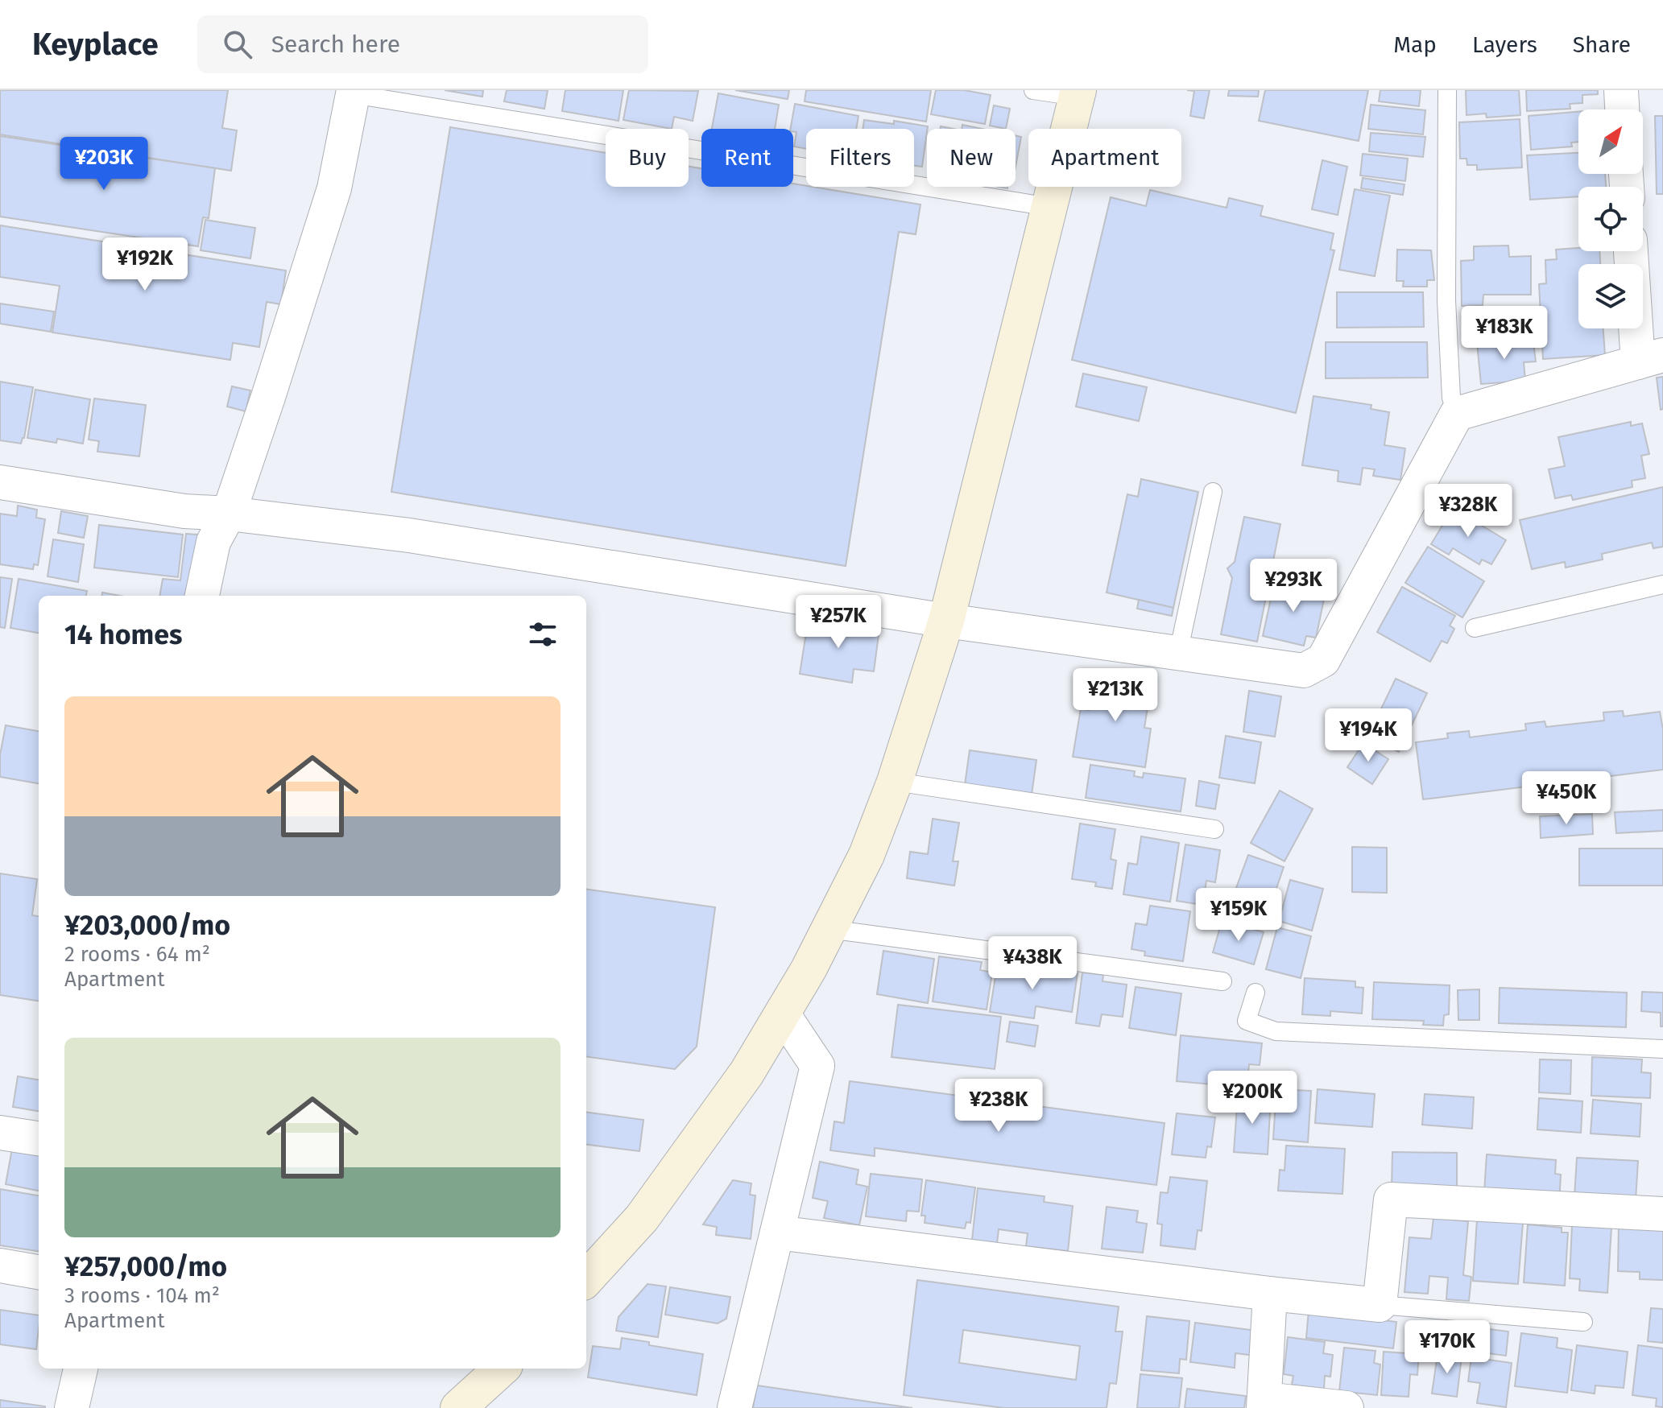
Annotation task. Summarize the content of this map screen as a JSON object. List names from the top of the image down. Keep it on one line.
{"north":"top right","page":{"header":"Keyplace","search":"Search here","nav":["Map","Layers","Share"],"chip":["Buy","Rent","Filters","New","Apartment"],"price":["¥203K","¥192K","¥183K","¥328K","¥293K","¥257K","¥213K","¥194K","¥450K","¥159K","¥438K","¥200K","¥238K","¥170K"],"heading":"14 homes","list":[{"name":"¥203,000/mo","note":"2 rooms · 64 m² · Apartment"},{"name":"¥257,000/mo","note":"3 rooms · 104 m² · Apartment"}]}}
